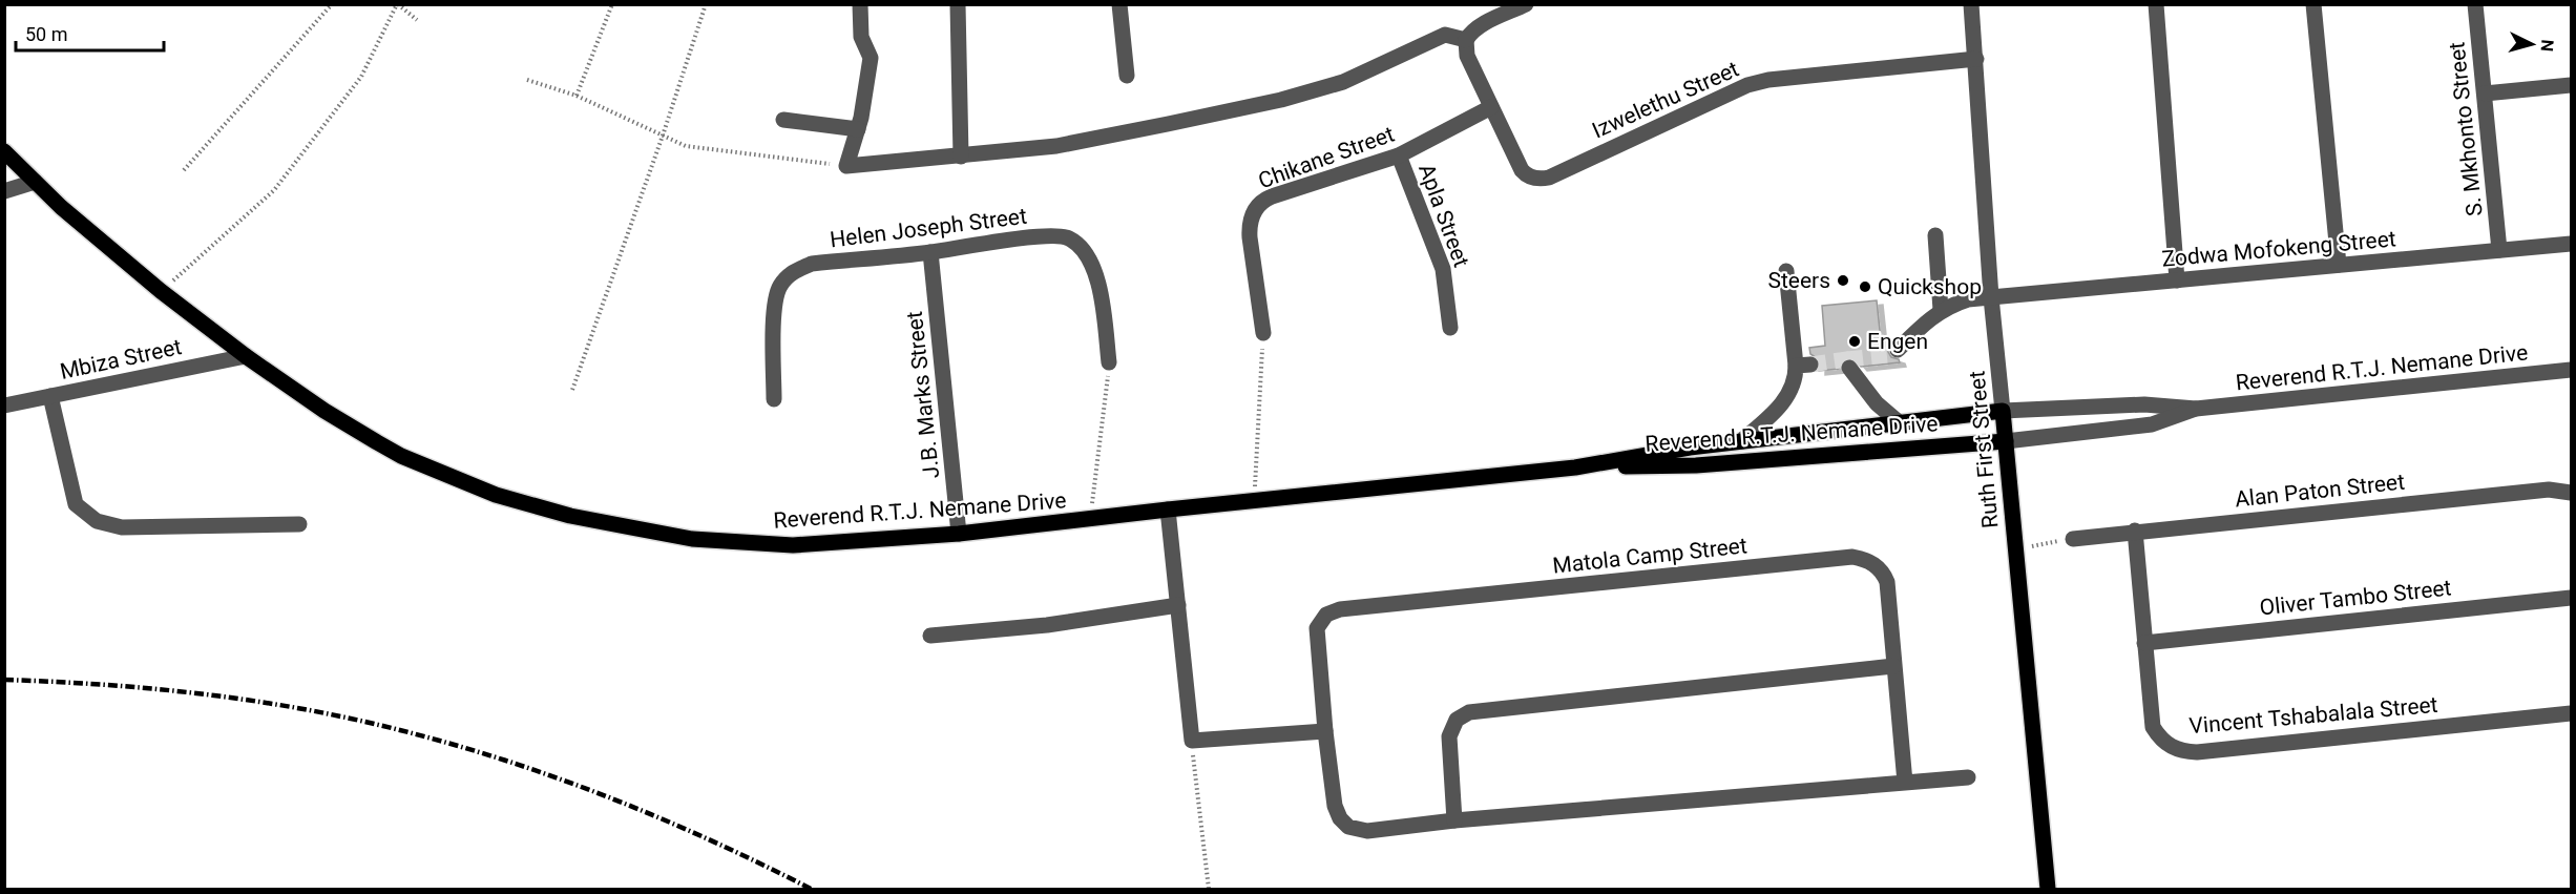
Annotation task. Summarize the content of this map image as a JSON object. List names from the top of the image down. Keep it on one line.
{"streets":{"main road":["Reverend R.T.J. Nemane Drive","Ruth First Street"],"street":["Izwelethu Street","S. Mkhonto Street","Chikane Street","Apla Street","Helen Joseph Street","Zodwa Mofokeng Street","Mbiza Street","J.B. Marks Street","Alan Paton Street","Matola Camp Street","Oliver Tambo Street","Vincent Tshabalala Street"]},"crossings":[["Izwelethu Street","Chikane Street"],["Izwelethu Street","Ruth First Street"],["S. Mkhonto Street","Zodwa Mofokeng Street"],["Chikane Street","Apla Street"],["Helen Joseph Street","J.B. Marks Street"],["Zodwa Mofokeng Street","Ruth First Street"],["Mbiza Street","Reverend R.T.J. Nemane Drive"],["Reverend R.T.J. Nemane Drive","J.B. Marks Street"],["Reverend R.T.J. Nemane Drive","Ruth First Street"],["Alan Paton Street","Vincent Tshabalala Street"],["Oliver Tambo Street","Vincent Tshabalala Street"]],"places":["Steers","Quickshop","Engen"],"scale_bar":"50 m","north":"right"}
